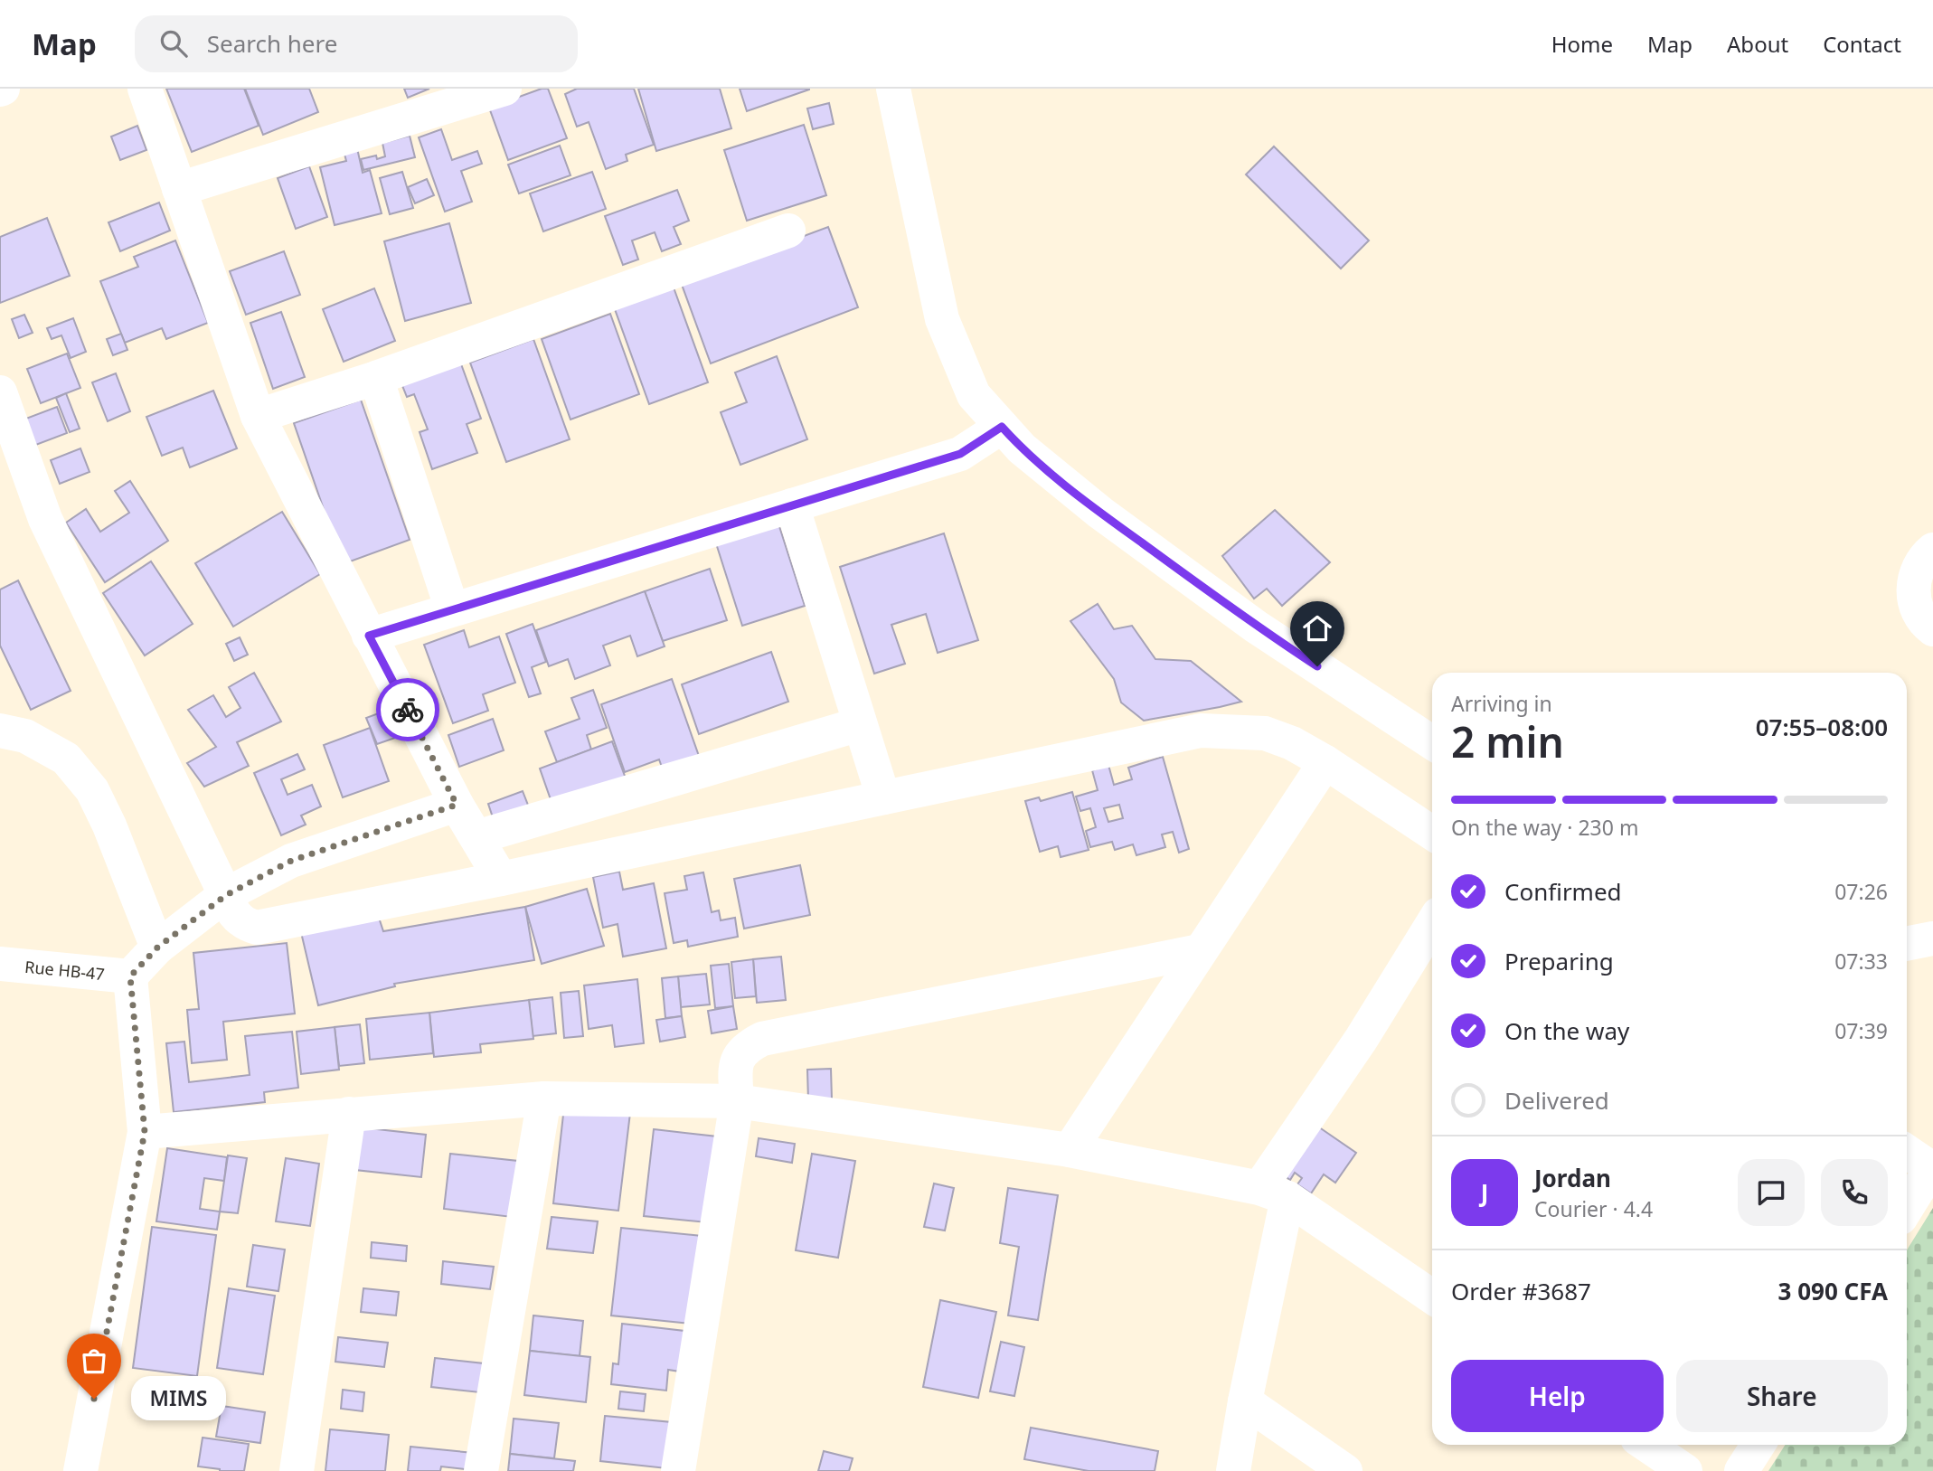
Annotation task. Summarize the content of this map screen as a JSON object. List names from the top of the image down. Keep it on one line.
{"streets":{"street":["Rue HB-47"]},"places":["MIMS"],"page":{"header":"Map","search":"Search here","nav":["Home","Map","About","Contact"],"heading":["2 min","Arriving in","07:55–08:00"],"panel":["Jordan","Courier · 4.4","Order #3687","3 090 CFA"],"bar":"On the way · 230 m","list":[["Confirmed","07:26"],["Preparing","07:33"],["On the way","07:39"],"Delivered"],"round":"J","buttons":["Help","Share"],"bubble":"MIMS"}}
